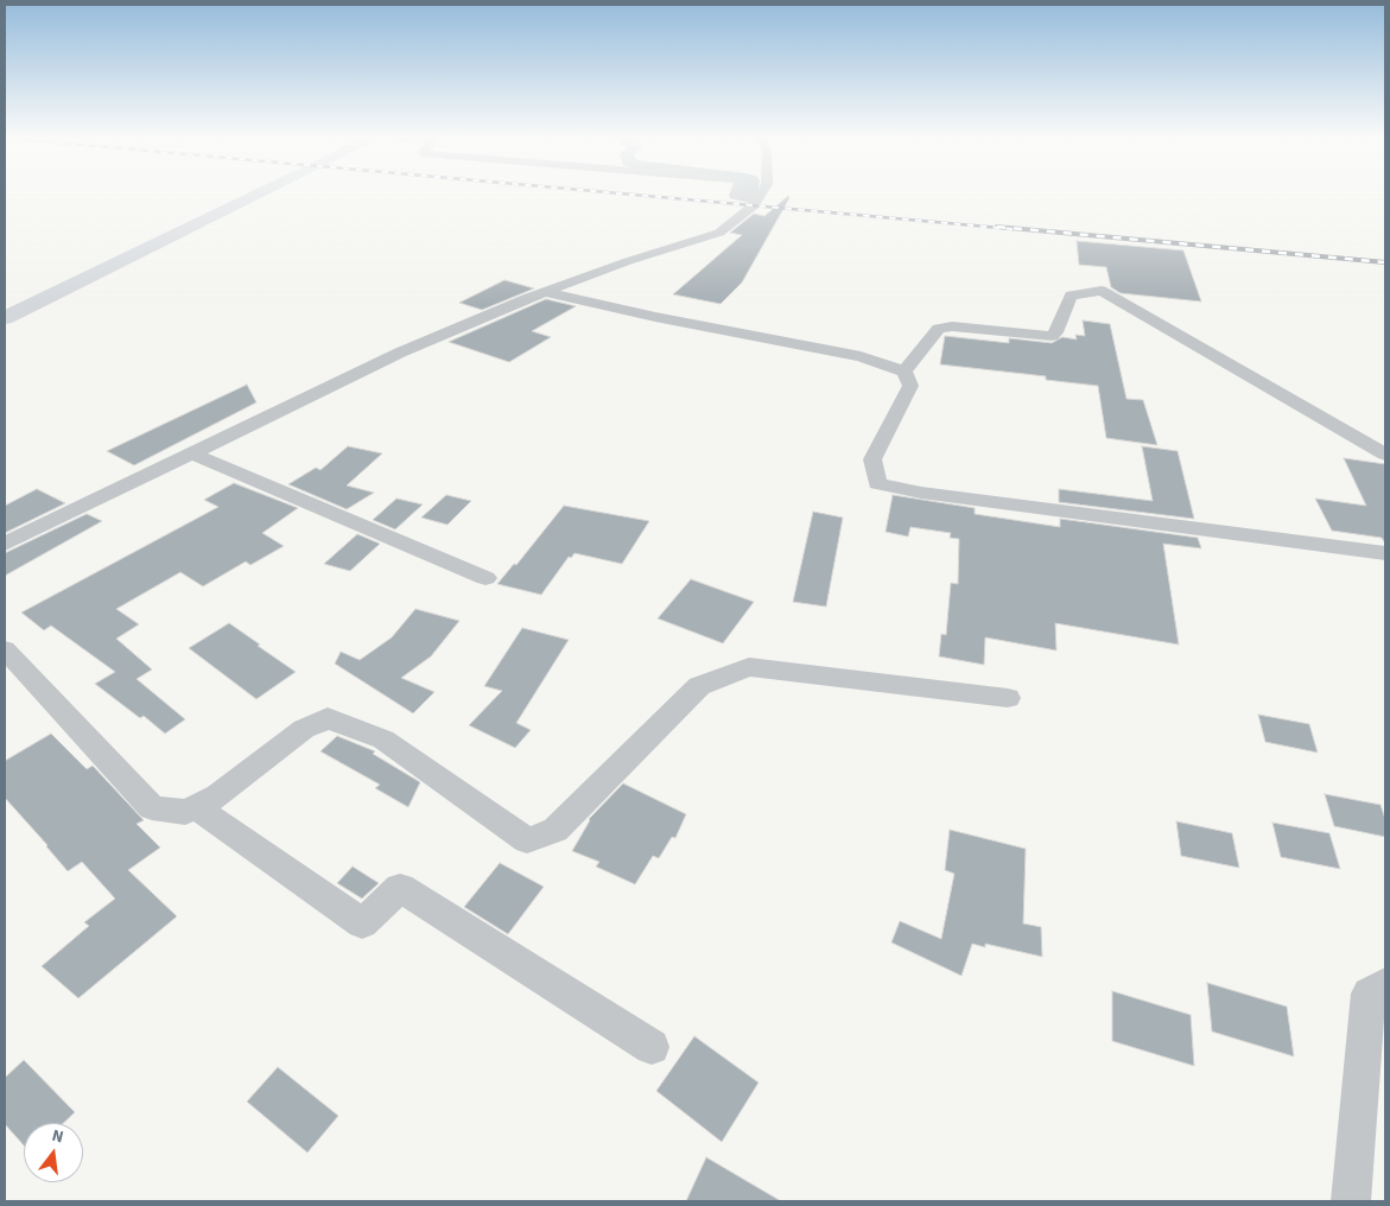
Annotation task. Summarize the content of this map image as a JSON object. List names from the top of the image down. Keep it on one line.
{"north":"top"}
